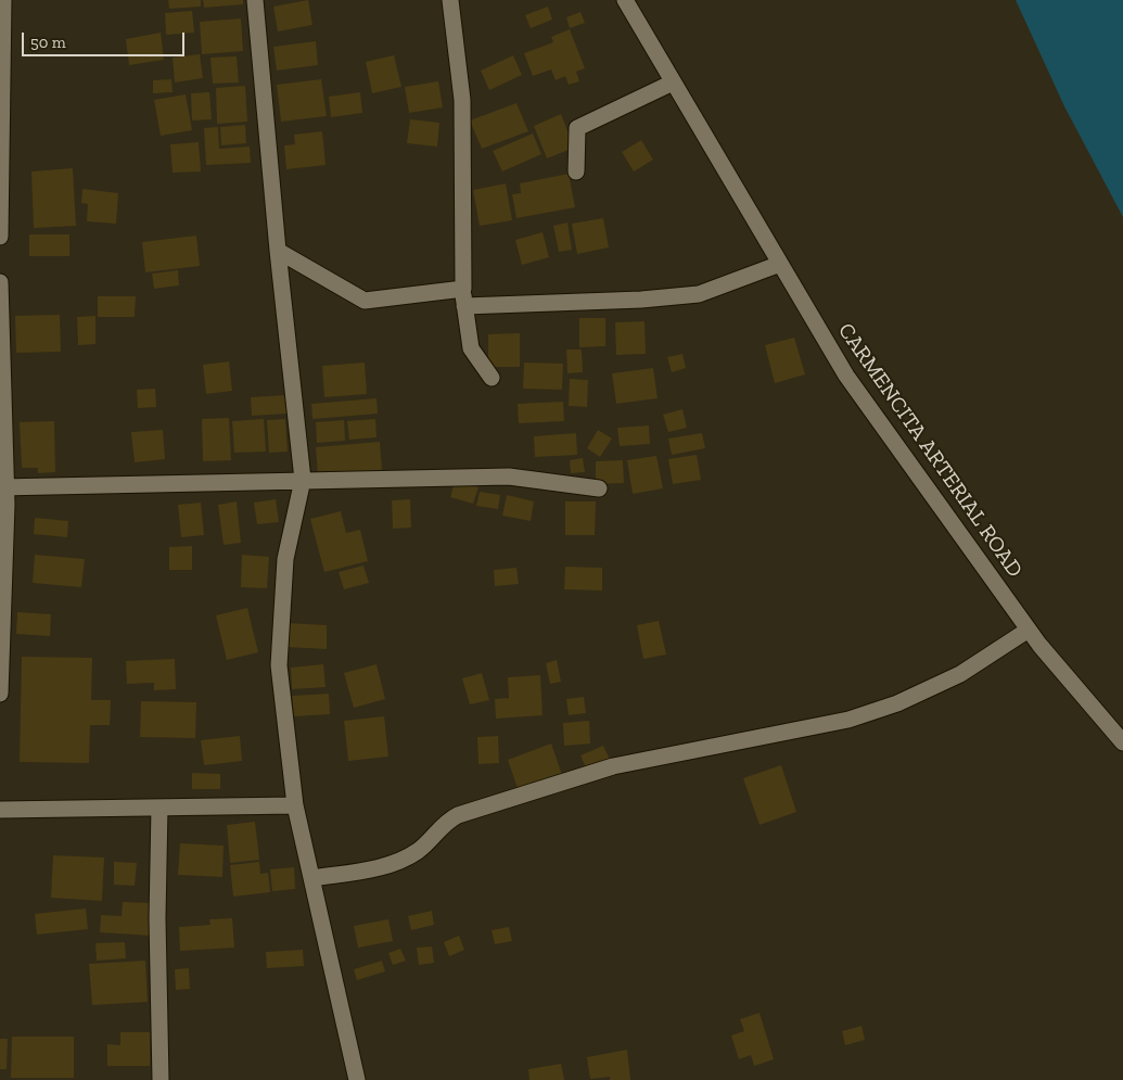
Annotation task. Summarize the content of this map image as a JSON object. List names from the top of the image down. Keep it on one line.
{"streets":{"street":["CARMENCITA ARTERIAL ROAD"]},"scale_bar":"50 m"}
